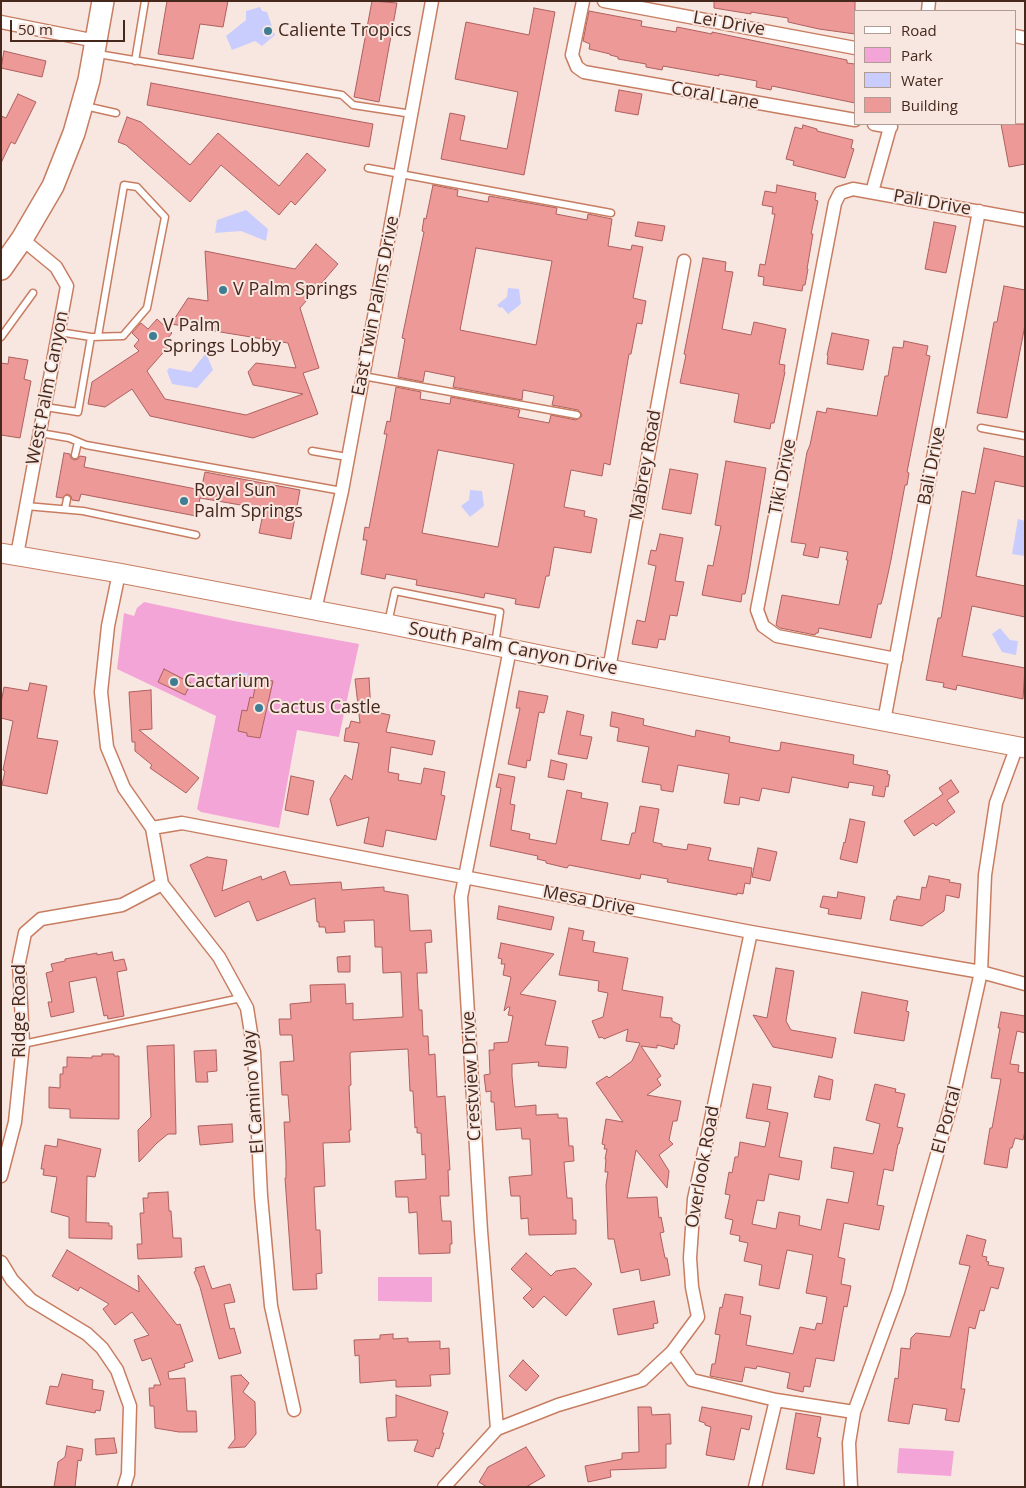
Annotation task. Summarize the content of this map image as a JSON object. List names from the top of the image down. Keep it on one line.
{"streets":{"street":["Lei Drive","Coral Lane","Pali Drive","East Twin Palms Drive","West Palm Canyon","Mabrey Road","Bali Drive","Tiki Drive","South Palm Canyon Drive","Mesa Drive","Ridge Road","Crestview Drive","El Camino Way","El Portal","Overlook Road"]},"crossings":[["Pali Drive","Bali Drive"],["Pali Drive","Tiki Drive"],["East Twin Palms Drive","South Palm Canyon Drive"],["West Palm Canyon","South Palm Canyon Drive"],["Mabrey Road","South Palm Canyon Drive"],["Bali Drive","Tiki Drive"],["Bali Drive","South Palm Canyon Drive"],["South Palm Canyon Drive","Crestview Drive"],["South Palm Canyon Drive","El Camino Way"],["South Palm Canyon Drive","El Portal"],["Mesa Drive","Crestview Drive"],["Mesa Drive","El Camino Way"],["Mesa Drive","El Portal"],["Mesa Drive","Overlook Road"],["Ridge Road","El Camino Way"],["Crestview Drive","Overlook Road"]],"places":["Caliente Tropics","V Palm Springs","V Palm Springs Lobby","Royal Sun Palm Springs","Cactarium","Cactus Castle"],"legend":["Road","Park","Water","Building"],"scale_bar":"50 m"}
